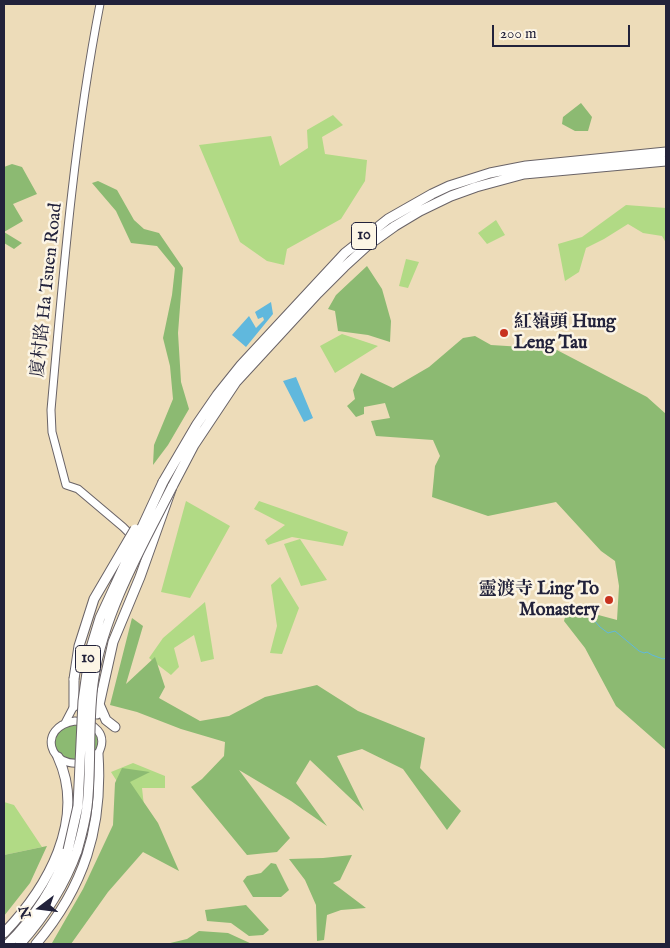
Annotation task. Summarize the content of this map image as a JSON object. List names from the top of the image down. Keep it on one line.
{"streets":{"highway":["10"],"street":["廈村路 Ha Tsuen Road"]},"places":["紅嶺頭 Hung Leng Tau","靈渡寺 Ling To Monastery"],"scale_bar":"200 m","north":"left"}
